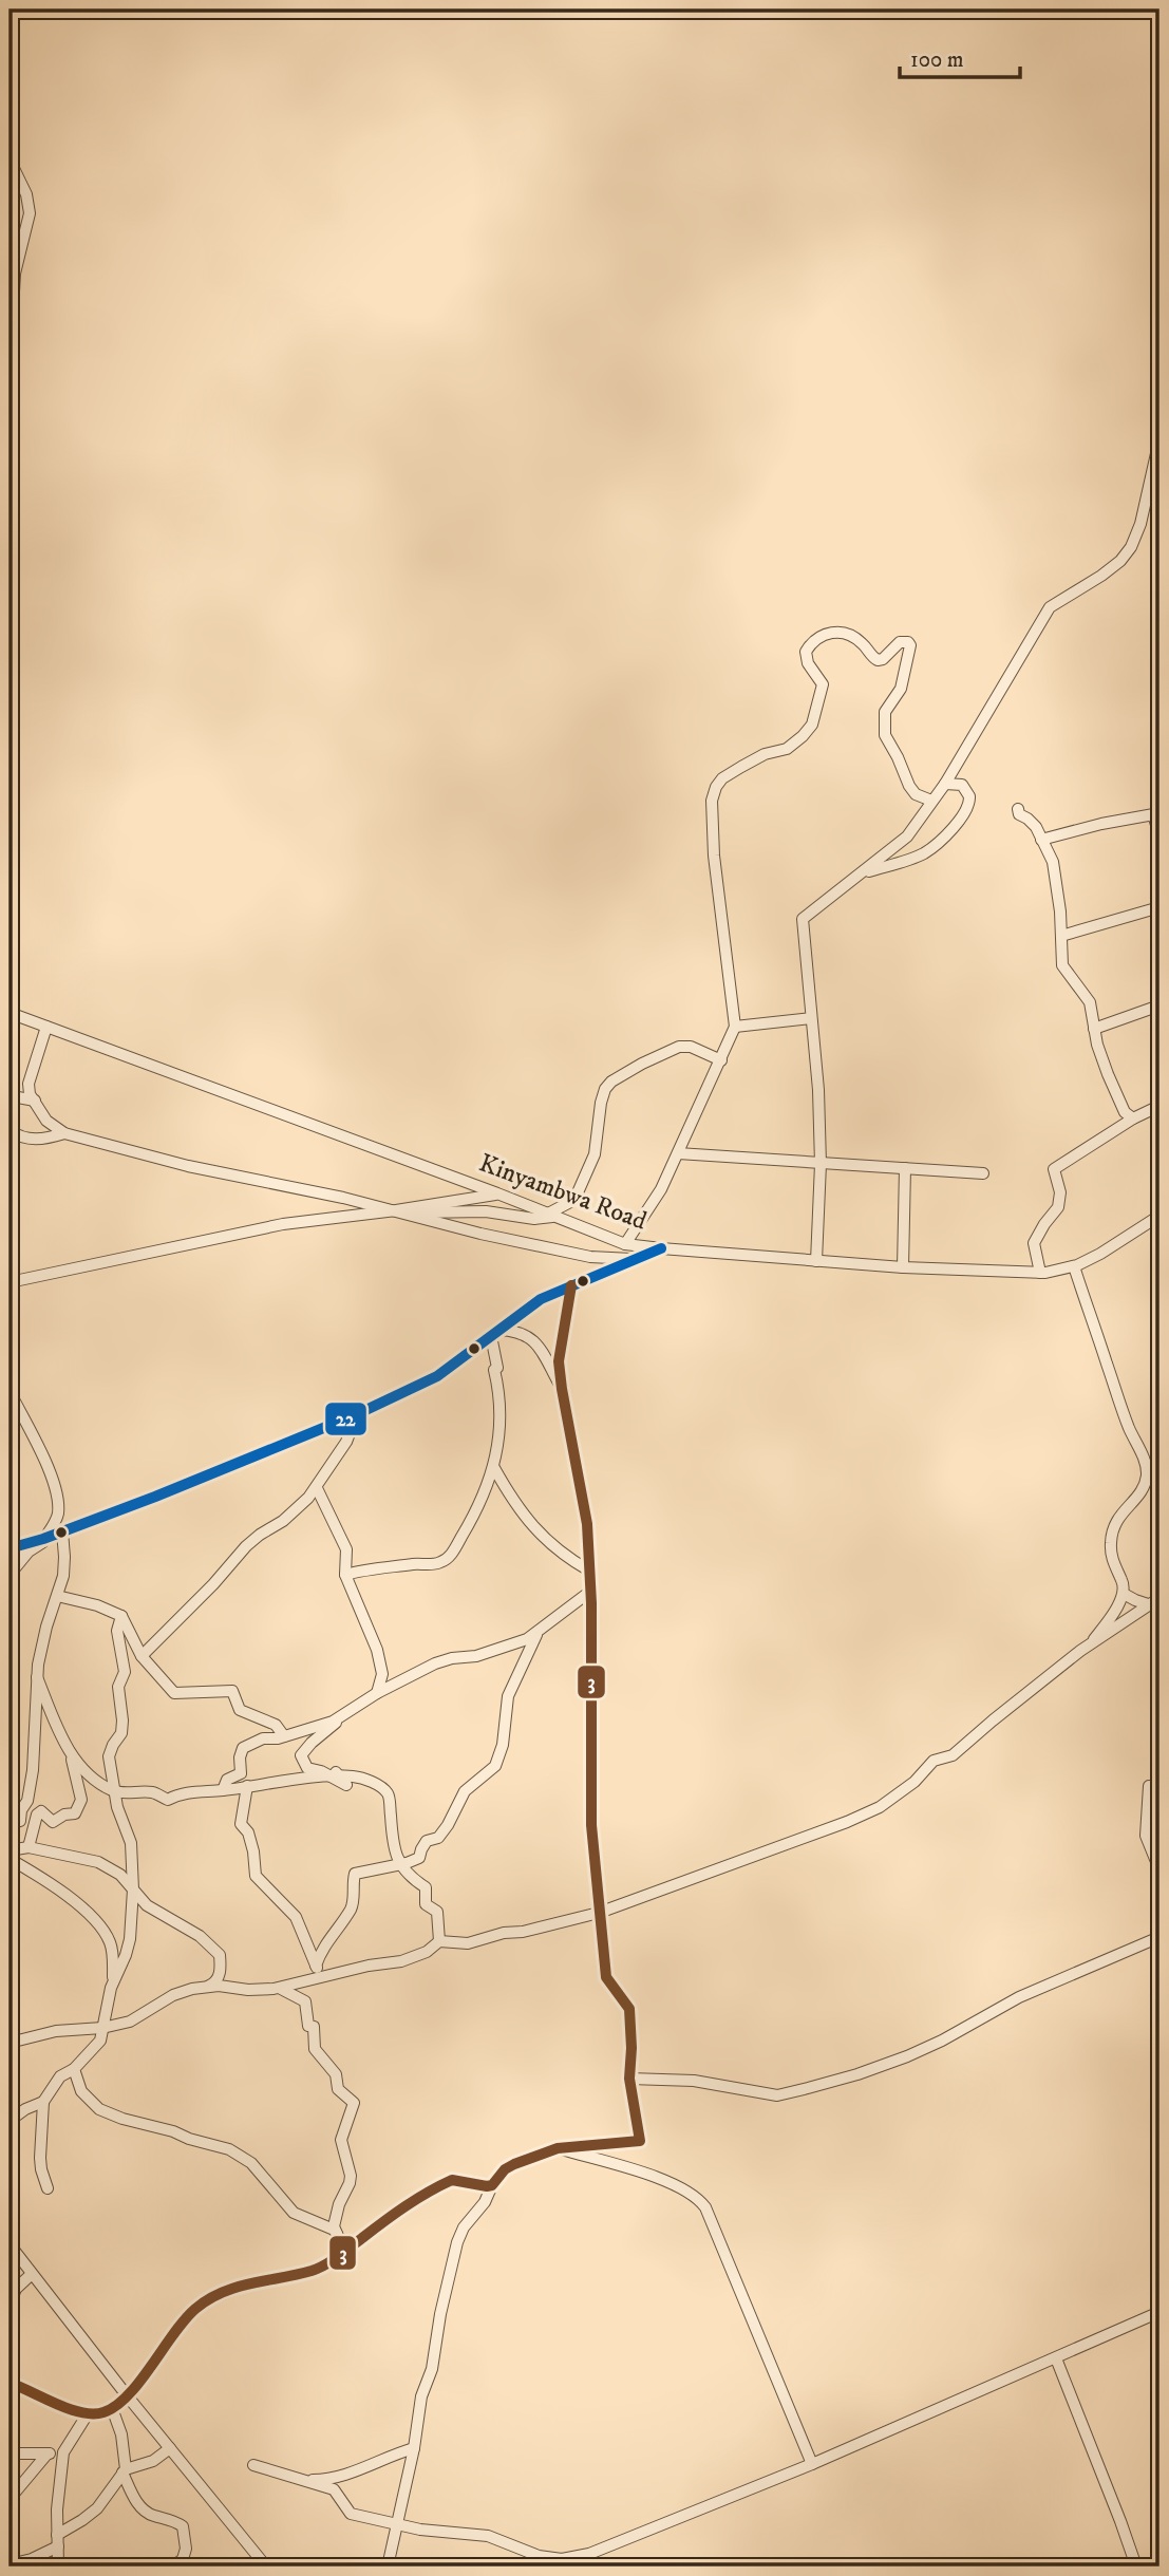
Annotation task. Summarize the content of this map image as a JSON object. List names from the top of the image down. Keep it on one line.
{"streets":{"street":["Kinyambwa Road"]},"lines":["transit line 22","transit line 3"],"scale_bar":"100 m"}
